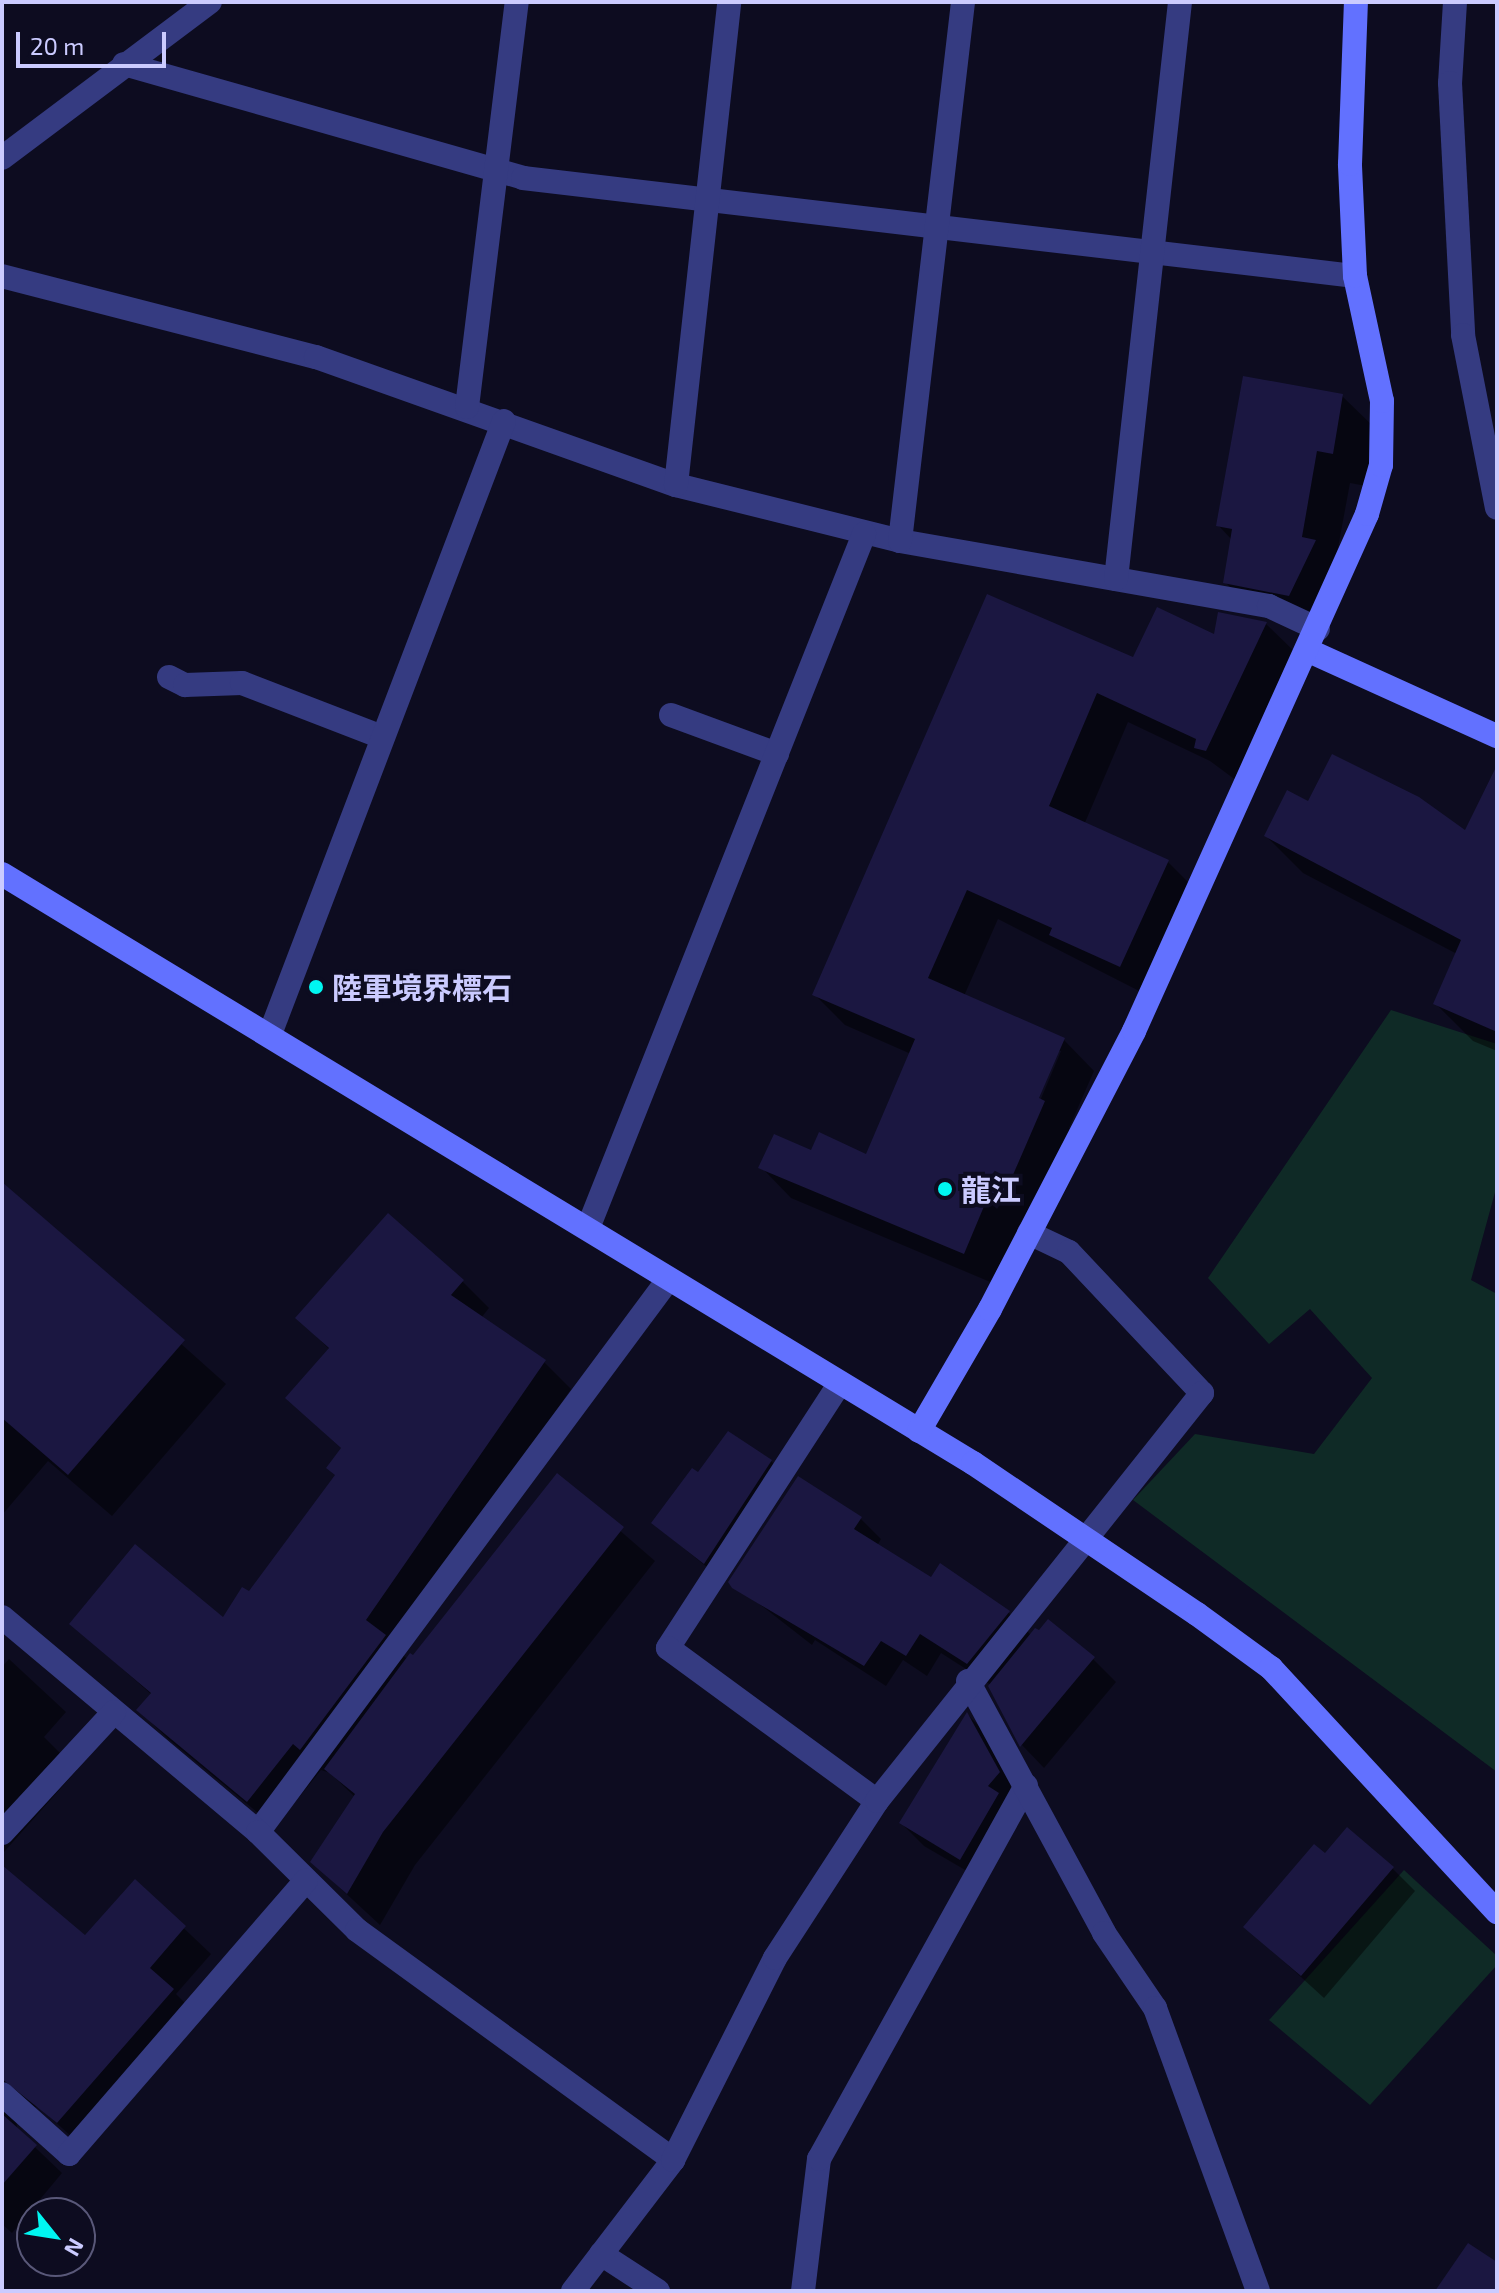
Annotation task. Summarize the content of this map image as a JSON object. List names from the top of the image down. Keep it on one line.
{"places":["陸軍境界標石","龍江"],"scale_bar":"20 m","north":"bottom right"}
